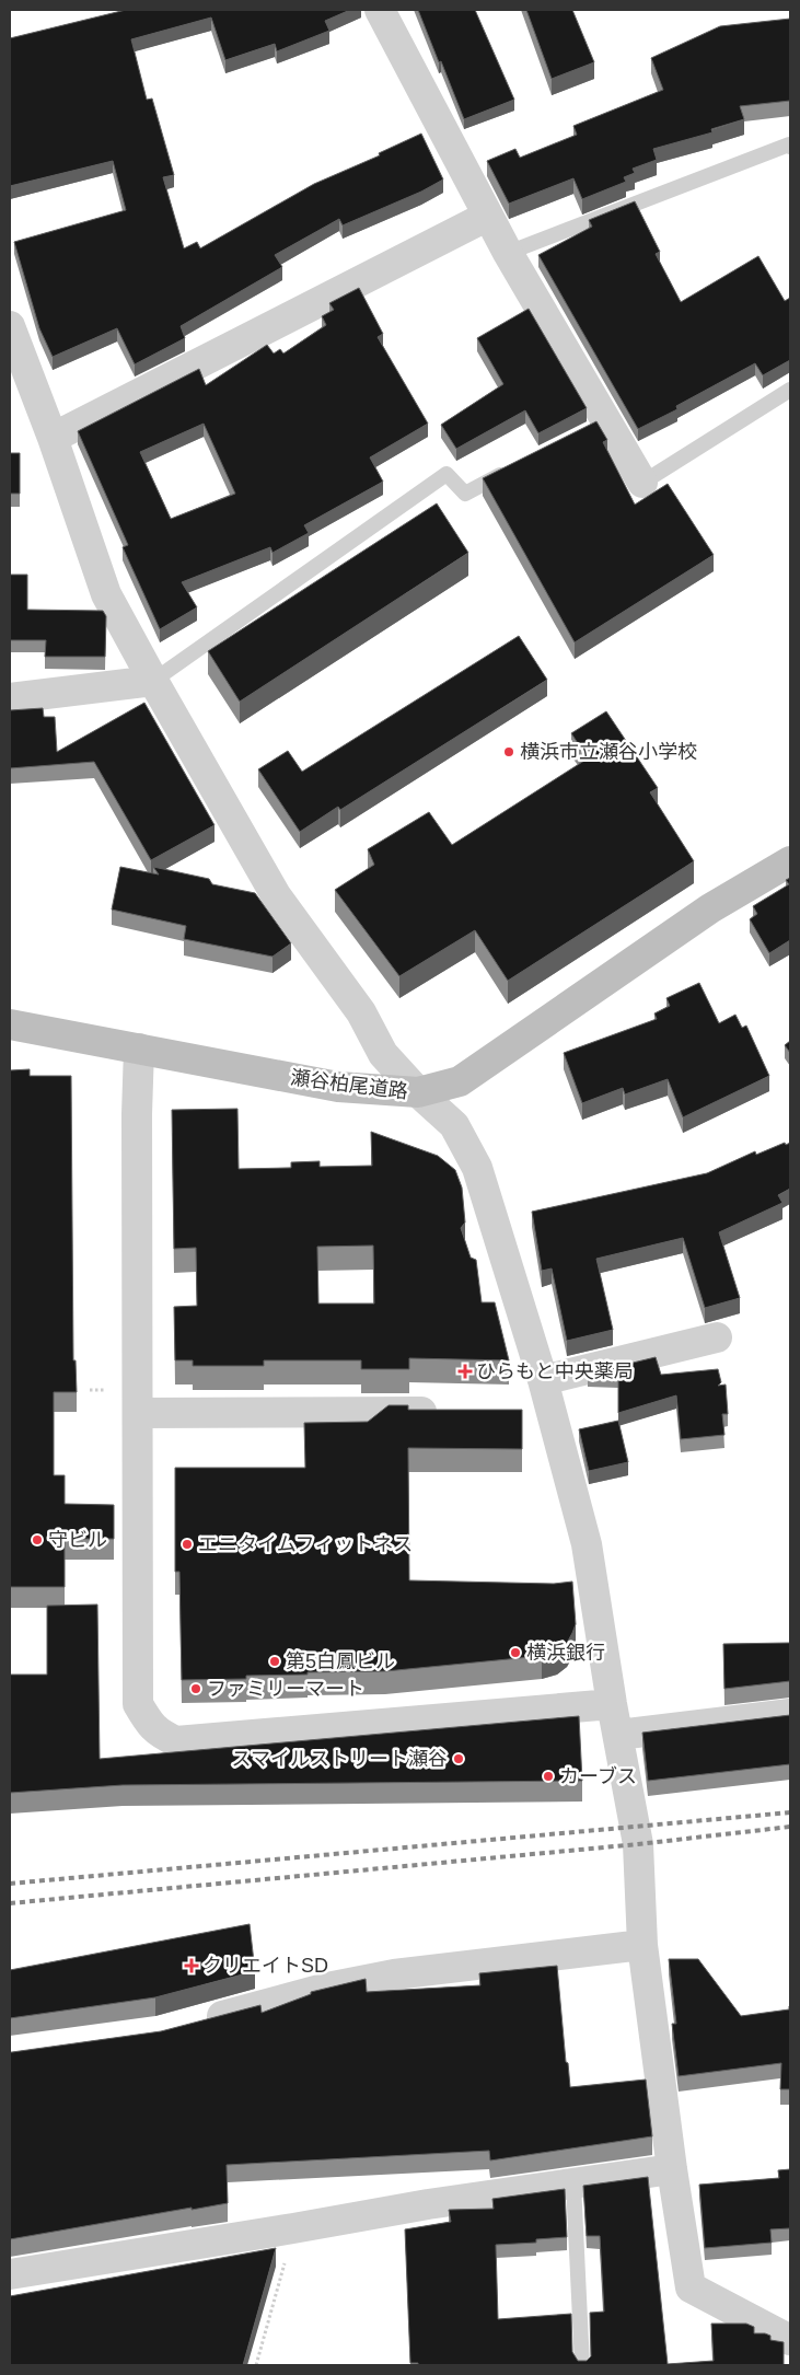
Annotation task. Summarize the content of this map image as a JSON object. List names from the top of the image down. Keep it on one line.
{"streets":{"main road":["瀬谷柏尾道路"]},"places":{"other":["横浜市立瀬谷小学校","守ビル","エニタイムフィットネス","横浜銀行","第5白鳳ビル","ファミリーマート","スマイルストリート瀬谷","カーブス"],"health":["ひらもと中央薬局","クリエイトSD"]}}
